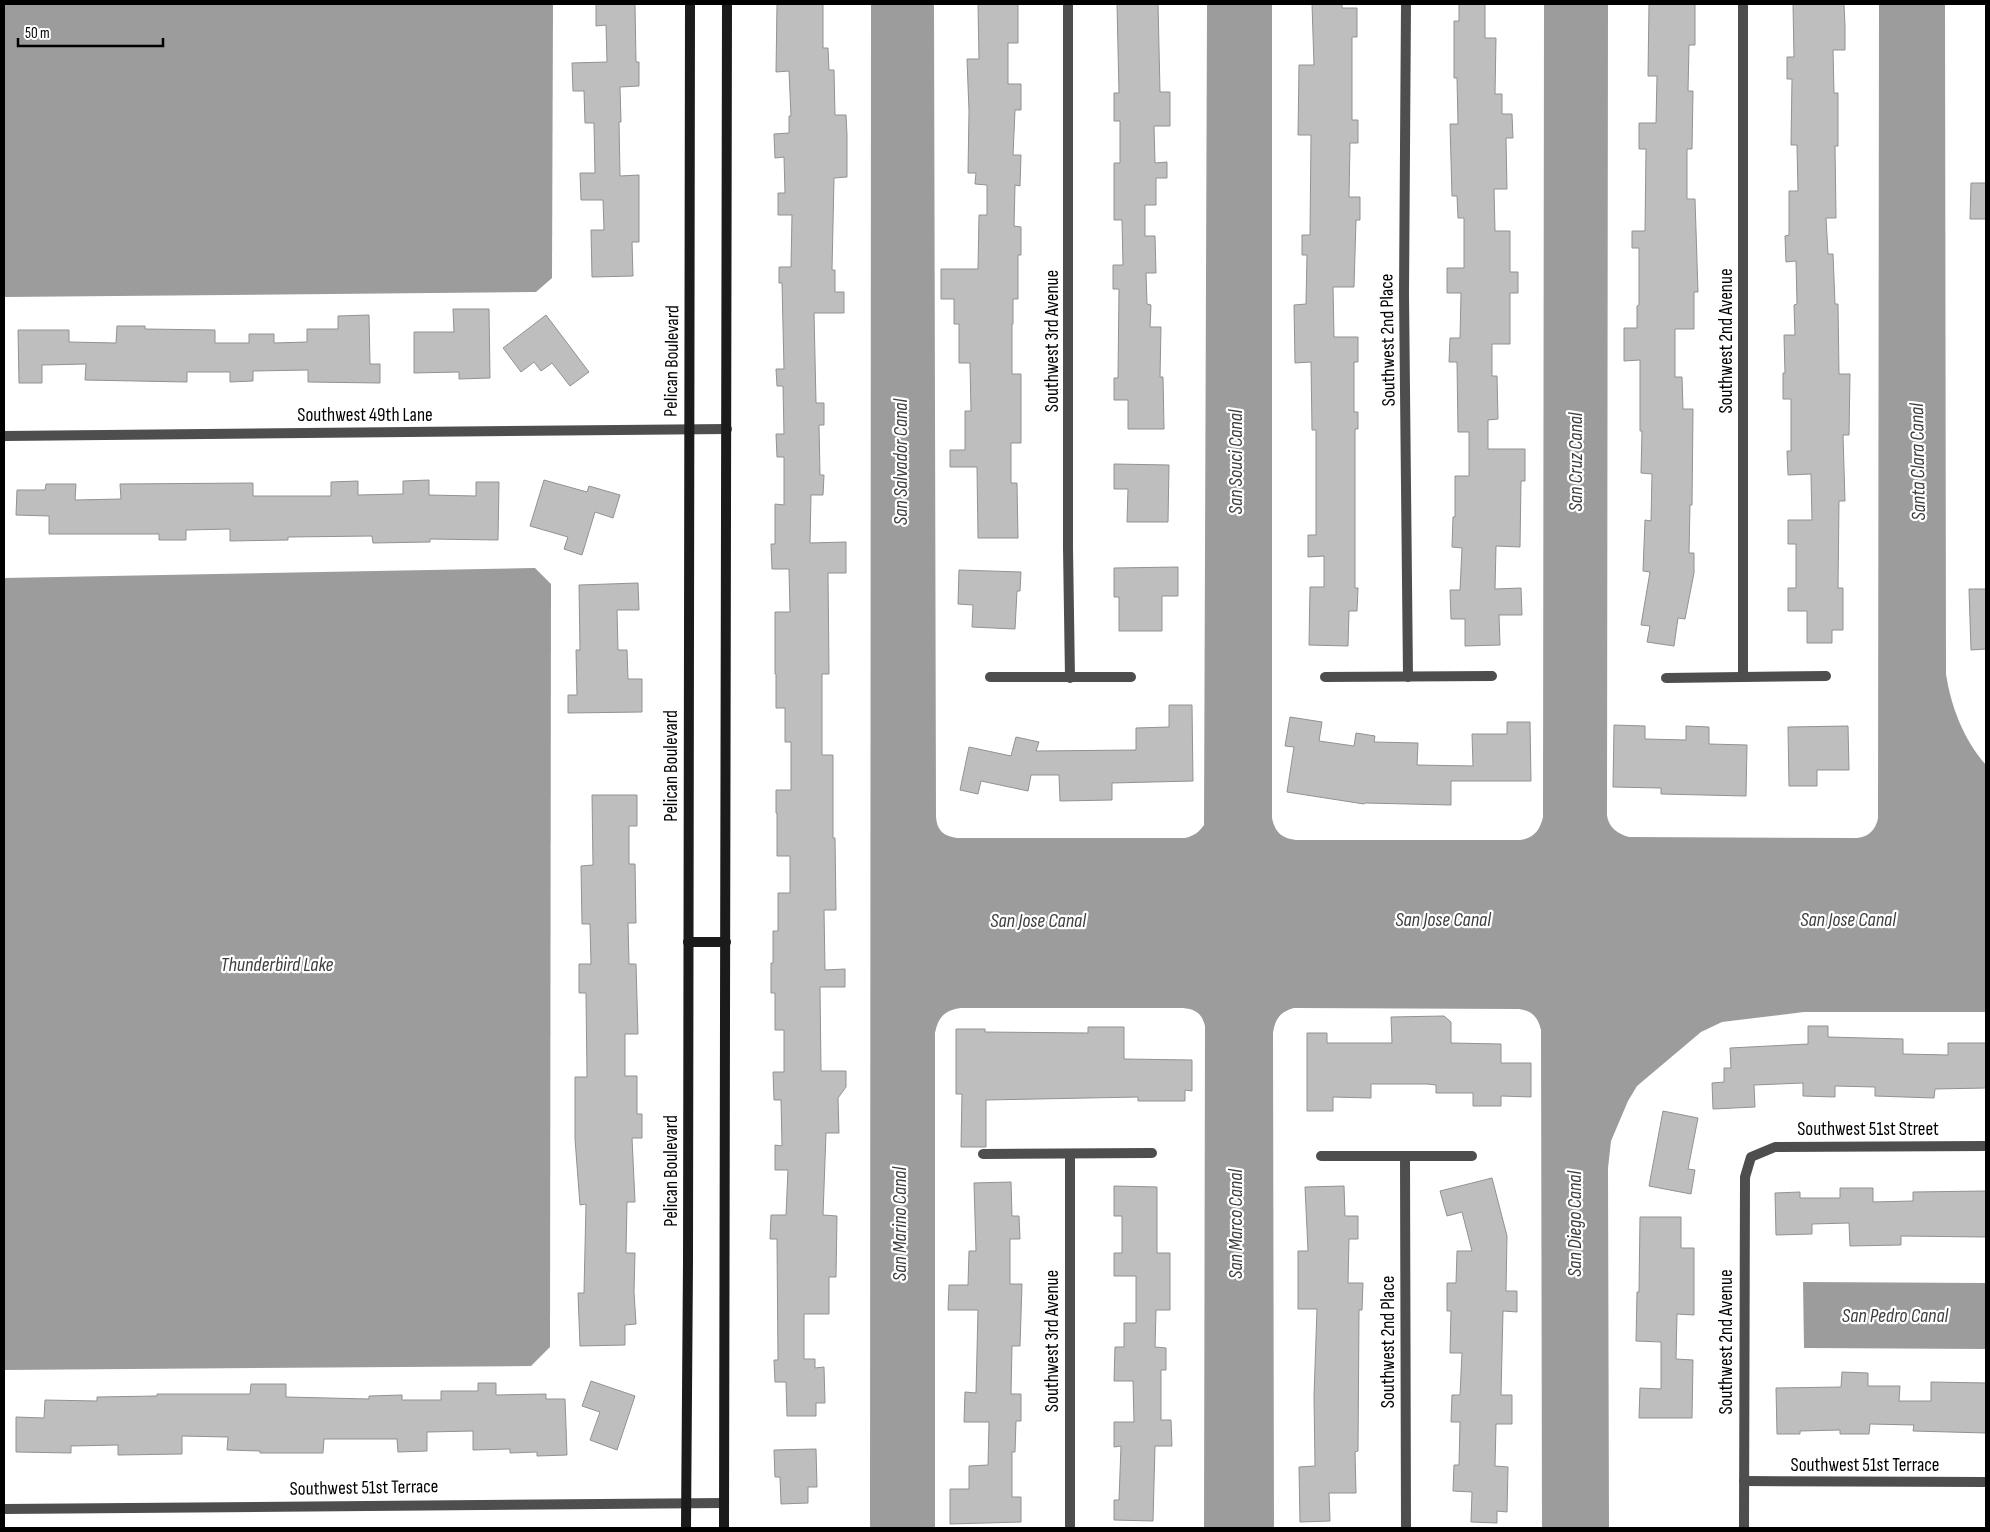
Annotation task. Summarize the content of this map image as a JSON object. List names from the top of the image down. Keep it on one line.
{"streets":{"street":["Southwest 2nd Place","Southwest 3rd Avenue","Southwest 2nd Avenue","Pelican Boulevard","Southwest 49th Lane","Southwest 51st Street","Southwest 51st Terrace"]},"crossings":[["Southwest 2nd Avenue","Southwest 51st Street"],["Southwest 2nd Avenue","Southwest 51st Terrace"],["Pelican Boulevard","Southwest 49th Lane"],["Pelican Boulevard","Southwest 51st Terrace"]],"water":["San Salvador Canal","San Souci Canal","San Cruz Canal","Santa Clara Canal","San Jose Canal","Thunderbird Lake","San Marino Canal","San Marco Canal","San Diego Canal","San Pedro Canal"],"scale_bar":"50 m"}
